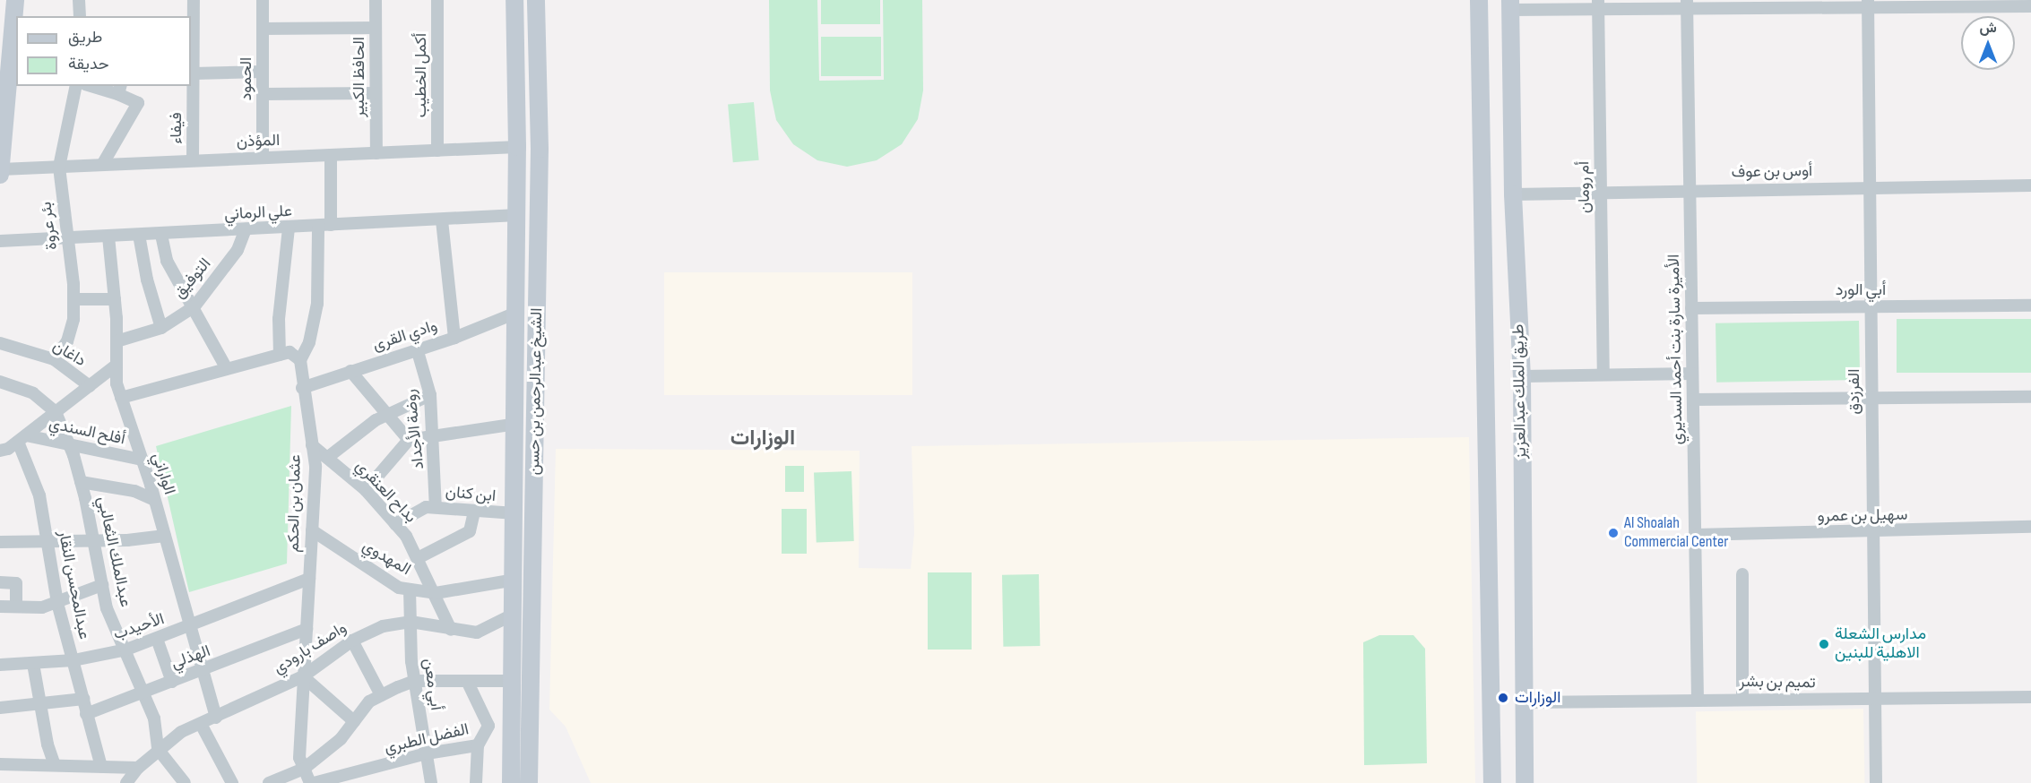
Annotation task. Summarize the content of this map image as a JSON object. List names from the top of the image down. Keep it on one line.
{"streets":{"street":["أكمل الخطيب","الحافظ الكبير","الحمود","فيفاء","المؤذن","أوس بن عوف","أم رومان","علي الرماني","بئر عروة","التوفيق","أبي الورد","وادي القرى","الأميرة سارة بنت أحمد السديري","داغان","الشيخ عبدالرحمن بن حسن","طريق الملك عبدالعزيز","الفرزدق","روضة الأجداد","أفلح السندي","الواراني","بداح العنقري","ابن كنان","عثمان بن الحكم","سهيل بن عمرو","عبدالملك الثعالبي","المهدوي","عبدالمحسن النقار","الأحيدب","واصف بارودي","الهذلي","تميم بن بشر","أبي معن","الفضل الطبري"]},"crossings":[["أكمل الخطيب","المؤذن"],["الحافظ الكبير","المؤذن"],["الحمود","المؤذن"],["فيفاء","المؤذن"],["المؤذن","بئر عروة"],["المؤذن","الشيخ عبدالرحمن بن حسن"],["أوس بن عوف","أم رومان"],["أوس بن عوف","الأميرة سارة بنت أحمد السديري"],["أوس بن عوف","طريق الملك عبدالعزيز"],["أوس بن عوف","الفرزدق"],["علي الرماني","بئر عروة"],["علي الرماني","التوفيق"],["علي الرماني","الشيخ عبدالرحمن بن حسن"],["علي الرماني","الواراني"],["علي الرماني","عثمان بن الحكم"],["بئر عروة","داغان"],["التوفيق","الواراني"],["أبي الورد","الأميرة سارة بنت أحمد السديري"],["أبي الورد","الفرزدق"],["وادي القرى","الشيخ عبدالرحمن بن حسن"],["وادي القرى","روضة الأجداد"],["وادي القرى","عثمان بن الحكم"],["الأميرة سارة بنت أحمد السديري","سهيل بن عمرو"],["الأميرة سارة بنت أحمد السديري","تميم بن بشر"],["الشيخ عبدالرحمن بن حسن","ابن كنان"],["الشيخ عبدالرحمن بن حسن","المهدوي"],["الشيخ عبدالرحمن بن حسن","واصف بارودي"],["طريق الملك عبدالعزيز","تميم بن بشر"],["الفرزدق","سهيل بن عمرو"],["الفرزدق","تميم بن بشر"],["روضة الأجداد","ابن كنان"],["أفلح السندي","الواراني"],["أفلح السندي","عبدالملك الثعالبي"],["أفلح السندي","عبدالمحسن النقار"],["الواراني","الأحيدب"],["الواراني","واصف بارودي"],["الواراني","الهذلي"],["بداح العنقري","ابن كنان"],["بداح العنقري","عثمان بن الحكم"],["بداح العنقري","المهدوي"],["بداح العنقري","واصف بارودي"],["عثمان بن الحكم","المهدوي"],["عثمان بن الحكم","الأحيدب"],["عثمان بن الحكم","واصف بارودي"],["عثمان بن الحكم","الهذلي"],["عثمان بن الحكم","الفضل الطبري"],["عبدالملك الثعالبي","الأحيدب"],["عبدالملك الثعالبي","واصف بارودي"],["عبدالملك الثعالبي","الهذلي"],["المهدوي","أبي معن"],["عبدالمحسن النقار","الأحيدب"],["عبدالمحسن النقار","الهذلي"],["واصف بارودي","أبي معن"],["أبي معن","الفضل الطبري"]],"districts":["الوزارات"],"places":["Al Shoalah Commercial Center","مدارس الشعلة الاهلية للبنين","الوزارات"],"legend":["طريق","حديقة"],"north":"top"}
